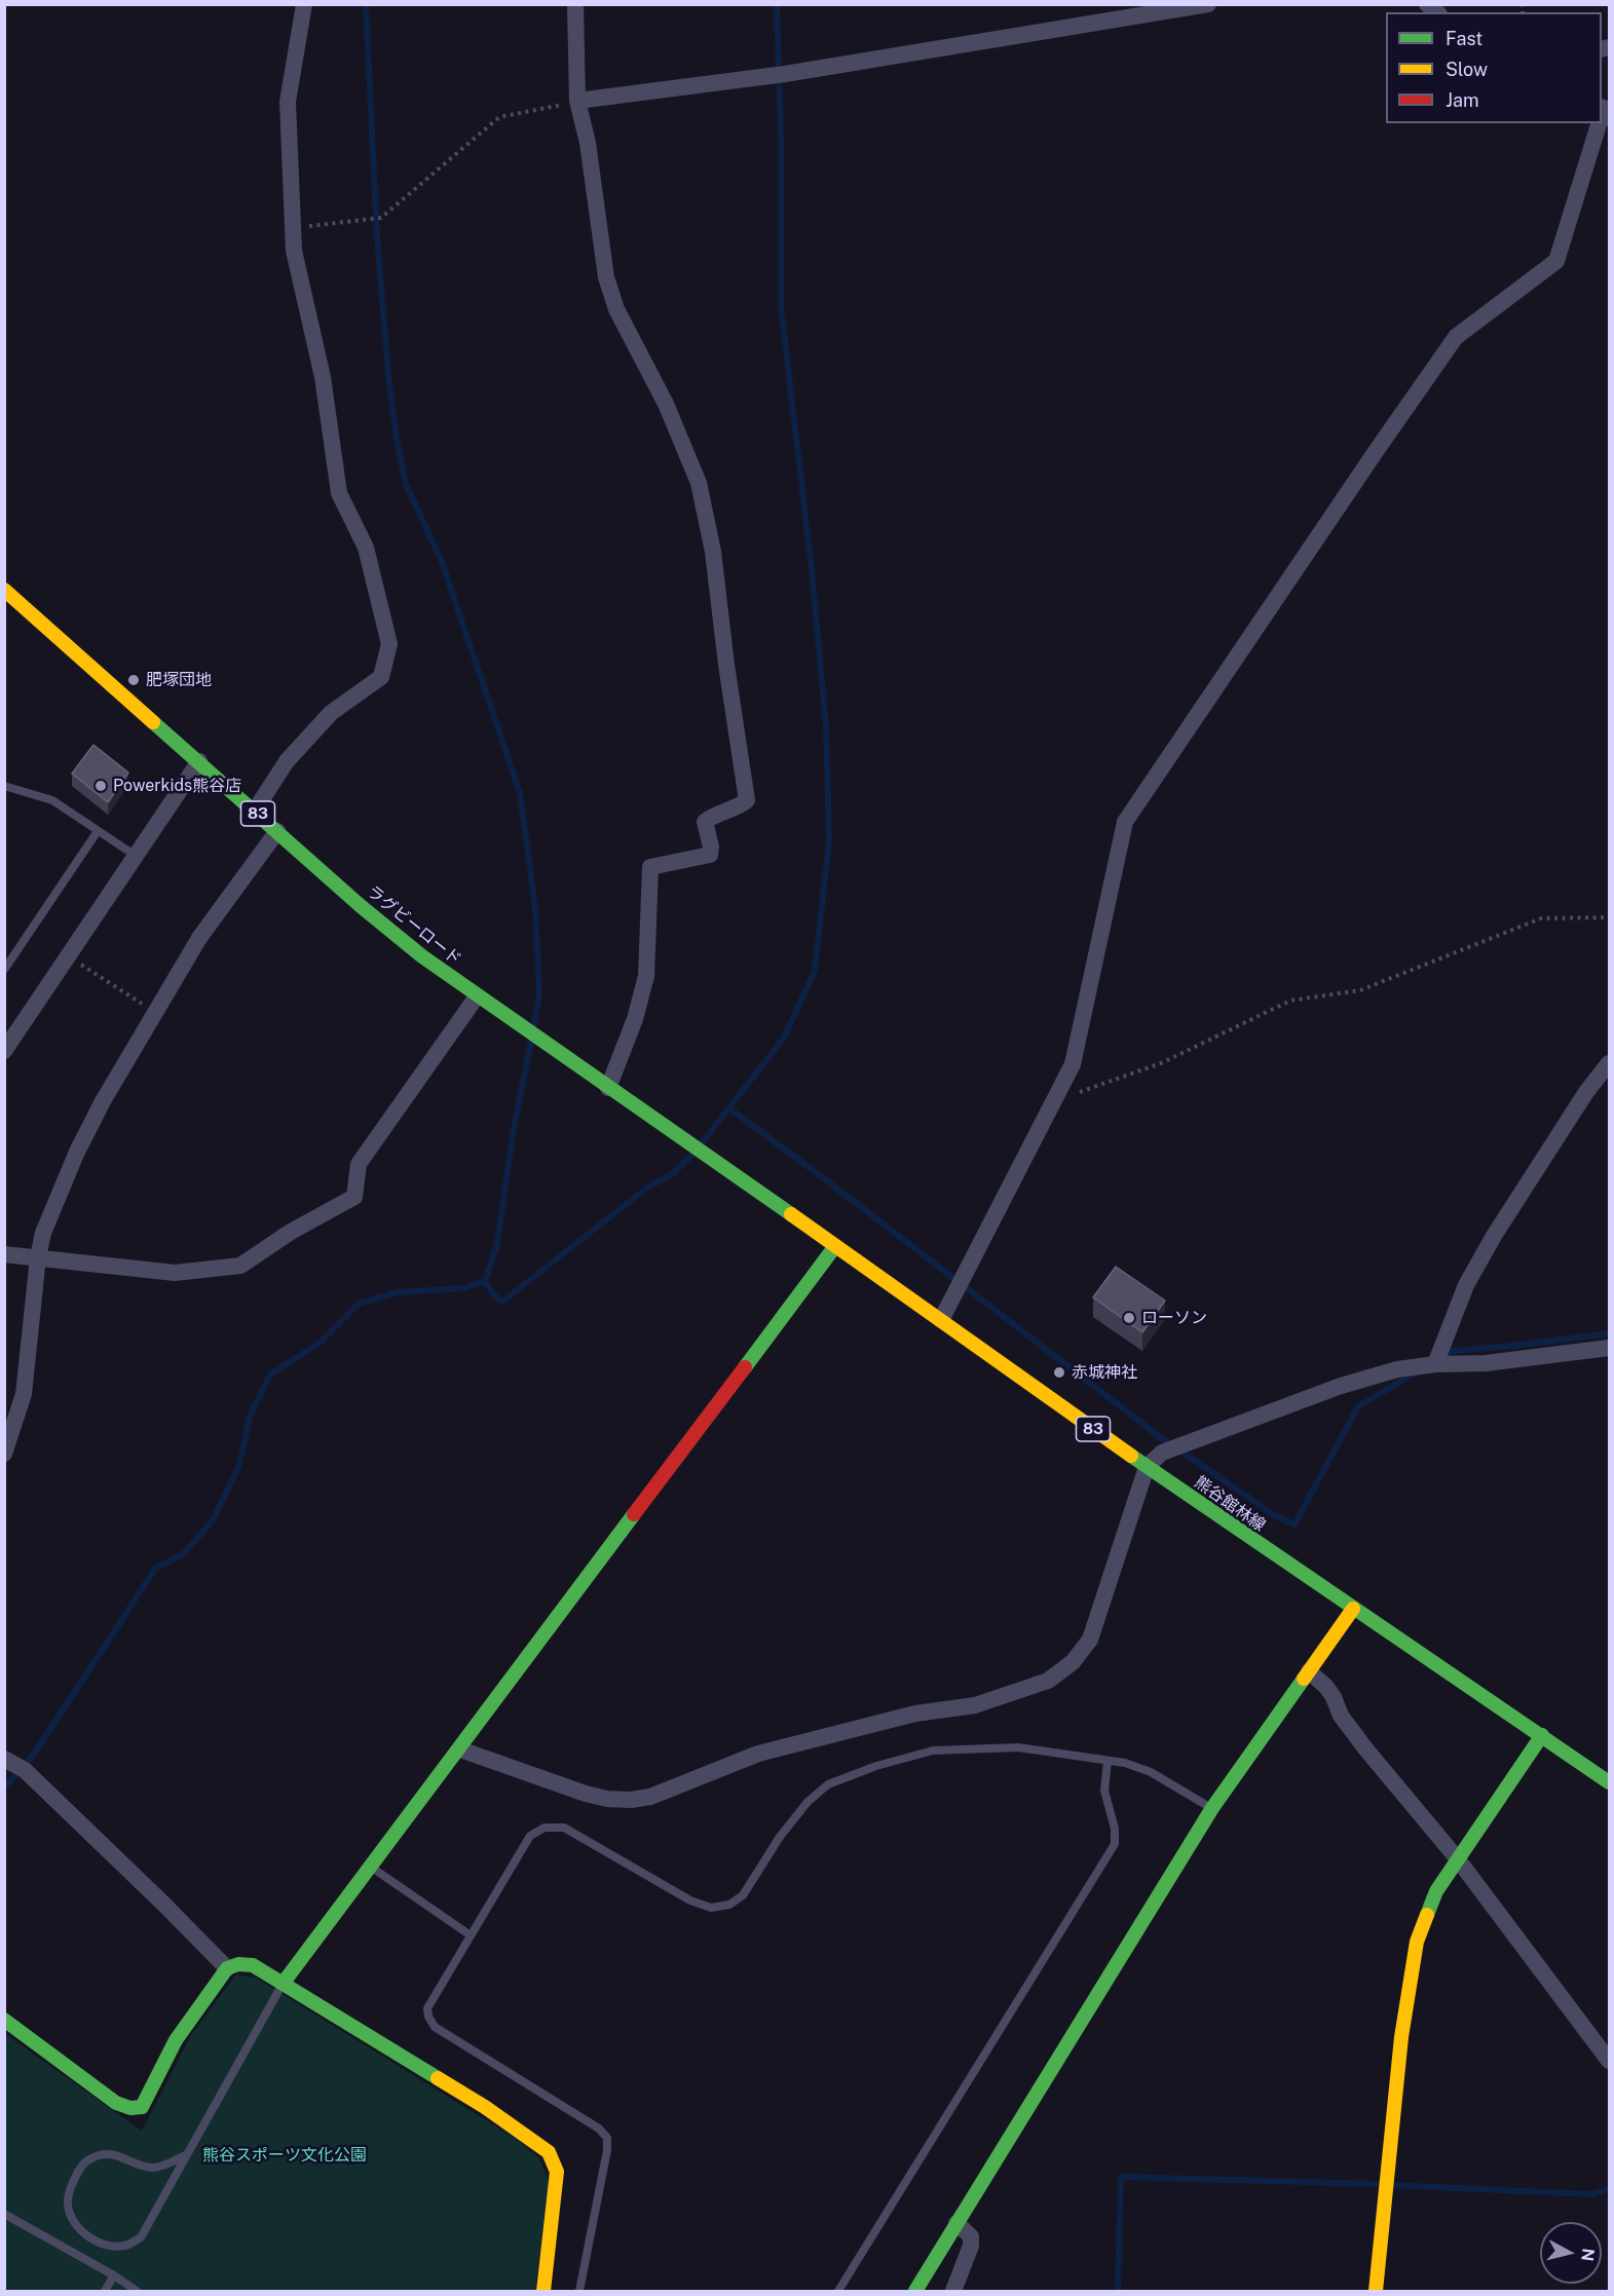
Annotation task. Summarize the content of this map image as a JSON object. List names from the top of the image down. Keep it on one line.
{"streets":{"street":["83","ラグビーロード","熊谷館林線"]},"crossings":[["ラグビーロード","熊谷館林線"]],"parks":["熊谷スポーツ文化公園"],"places":["肥塚団地","Powerkids熊谷店","ローソン","赤城神社"],"legend":["Fast","Slow","Jam"],"north":"right"}
